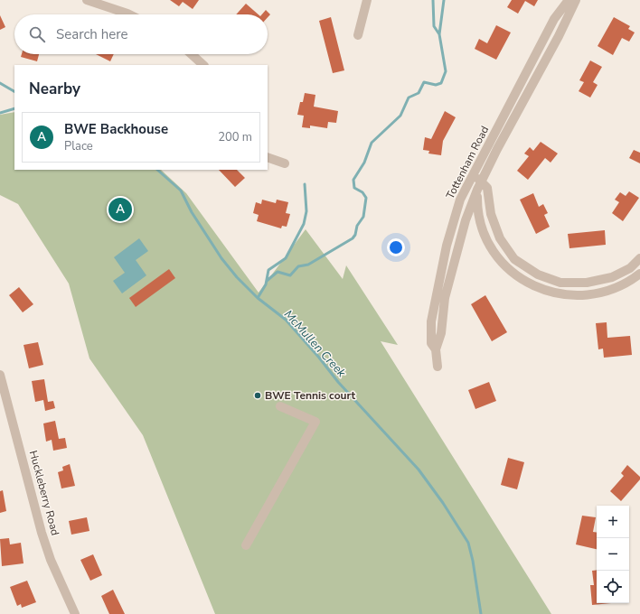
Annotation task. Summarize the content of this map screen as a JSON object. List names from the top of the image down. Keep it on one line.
{"streets":{"street":["Tottenham Road","Huckleberry Road"]},"water":["McMullen Creek"],"places":["BWE Tennis court"],"page":{"search":"Search here","heading":"Nearby","list":[{"mark":"A","name":"BWE Backhouse","note":"Place","value":"200 m"}],"pins":"A","map_buttons":["+","−"]}}
